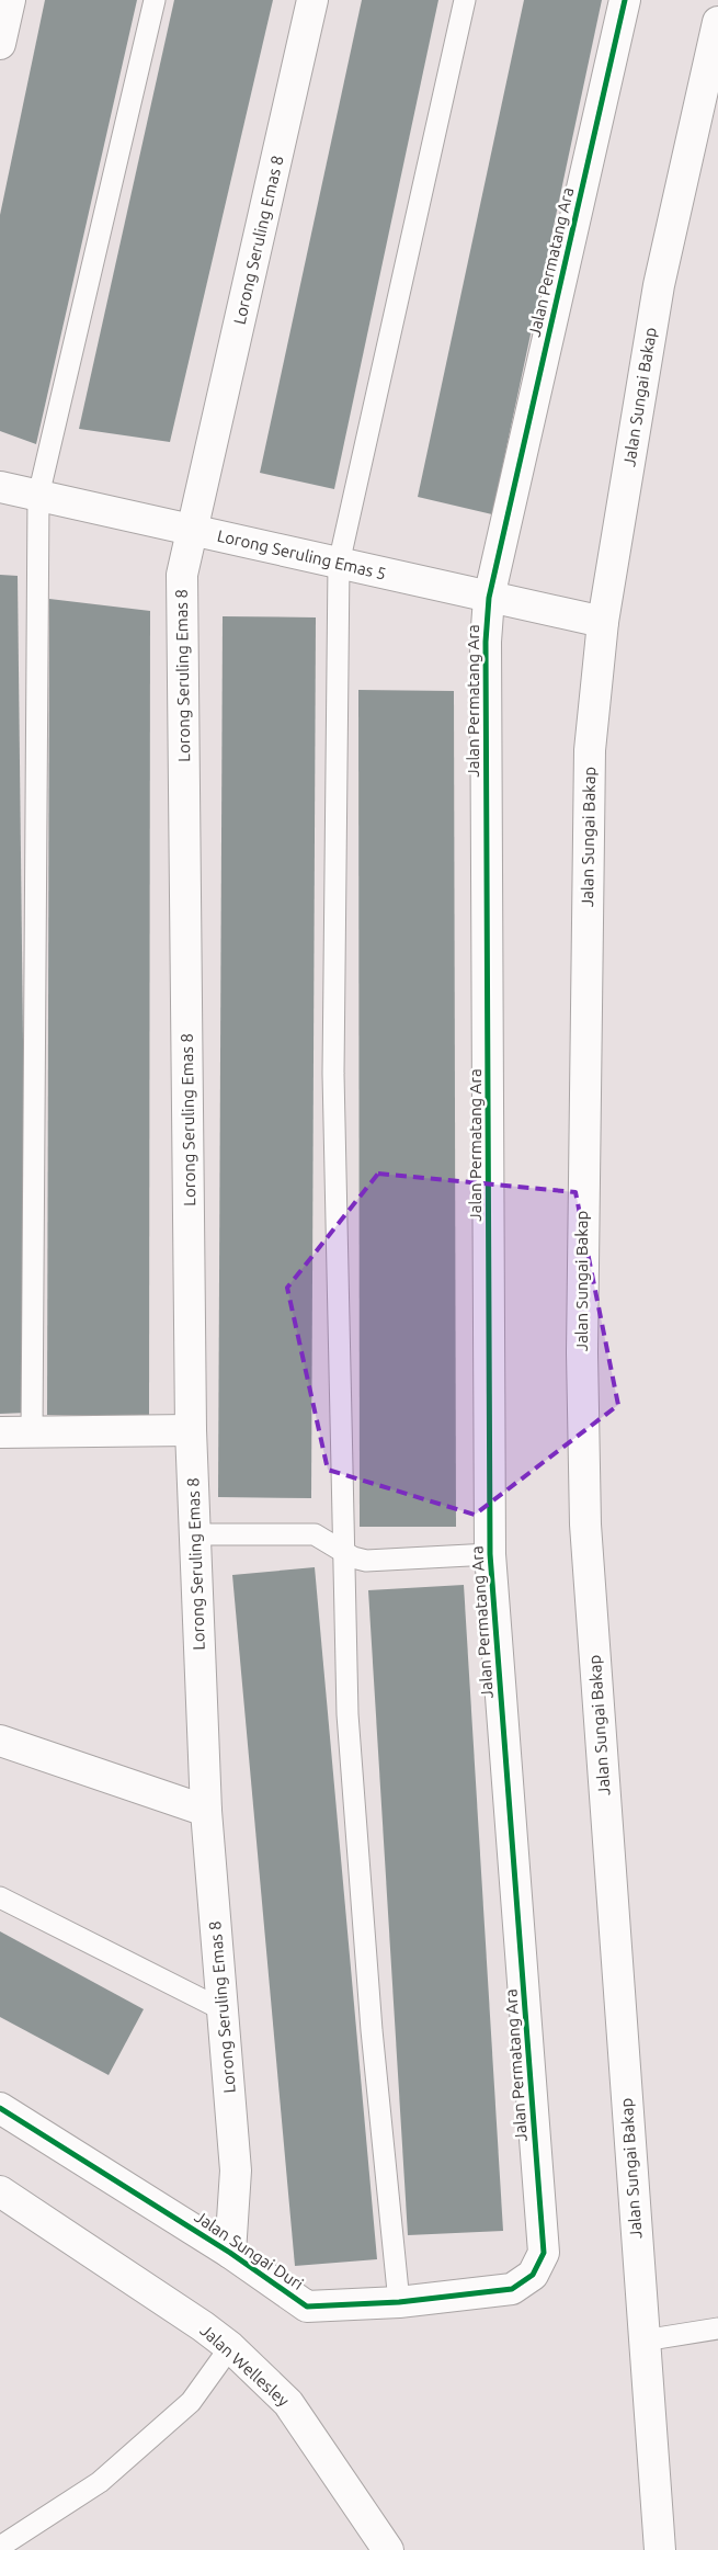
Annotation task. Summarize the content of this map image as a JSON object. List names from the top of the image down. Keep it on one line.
{"streets":{"street":["Lorong Seruling Emas 8","Jalan Permatang Ara","Jalan Sungai Bakap","Lorong Seruling Emas 5","Jalan Sungai Duri","Jalan Wellesley"]},"crossings":[["Lorong Seruling Emas 8","Lorong Seruling Emas 5"],["Lorong Seruling Emas 8","Jalan Sungai Duri"],["Jalan Permatang Ara","Lorong Seruling Emas 5"],["Jalan Permatang Ara","Jalan Sungai Duri"],["Jalan Sungai Bakap","Lorong Seruling Emas 5"]]}
